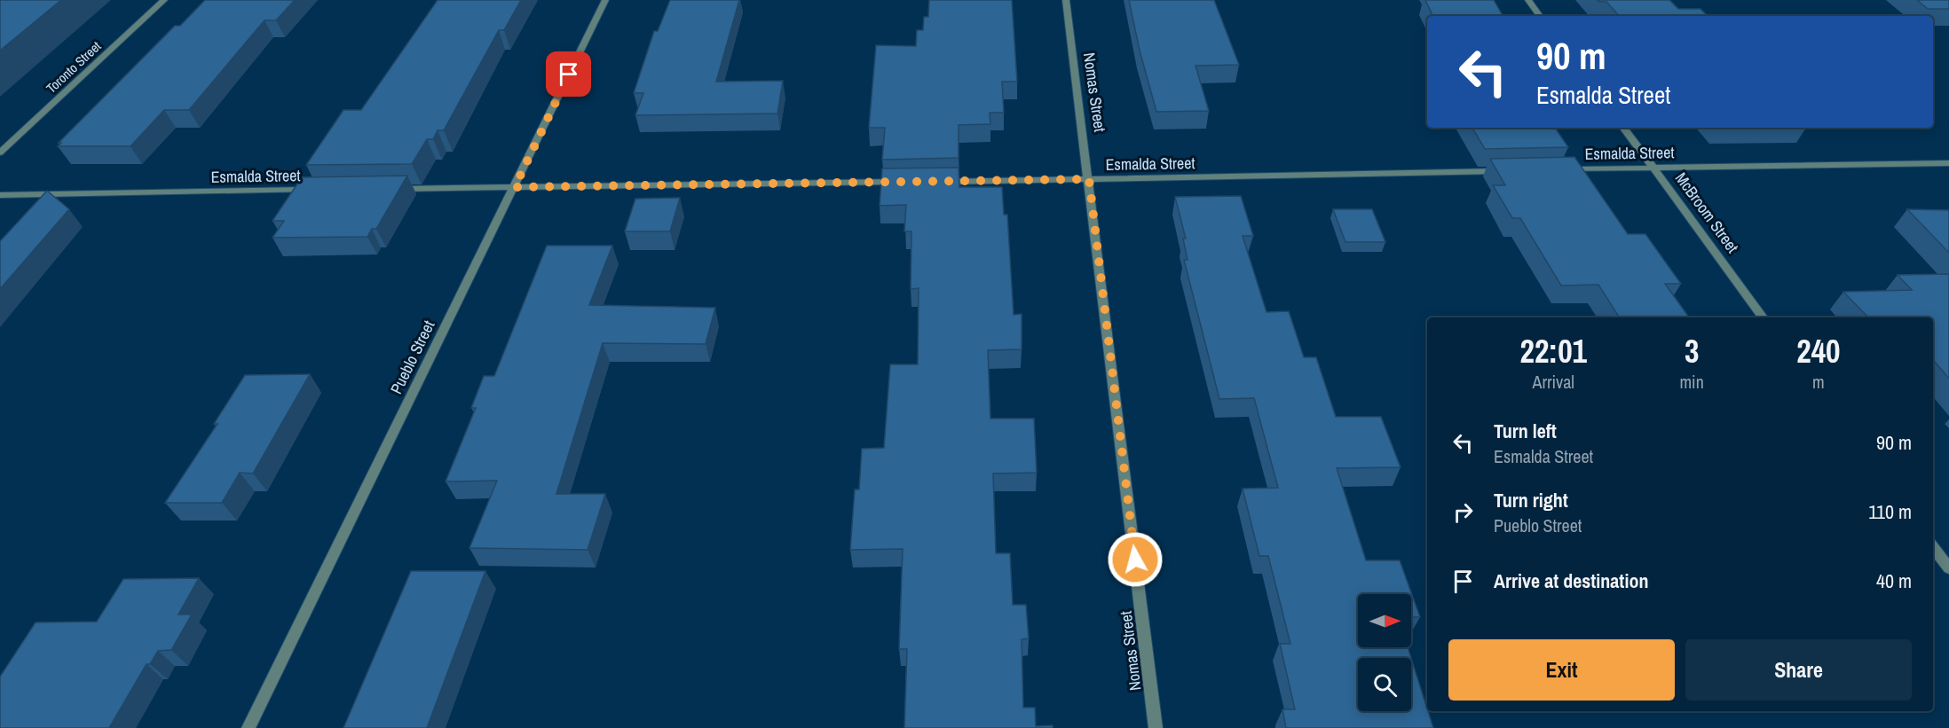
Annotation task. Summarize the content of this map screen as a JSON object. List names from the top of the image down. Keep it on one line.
{"streets":{"street":["Toronto Street","Nomas Street","Esmalda Street","McBroom Street","Pueblo Street"]},"crossings":[["Nomas Street","Esmalda Street"],["Esmalda Street","McBroom Street"]],"north":"right","page":{"turn":["90 m","Esmalda Street"],"eta":["22:01","Arrival","3","min","240","m"],"list":[{"name":"Turn left","note":"Esmalda Street","value":"90 m"},{"name":"Turn right","note":"Pueblo Street","value":"110 m"},{"name":"Arrive at destination","value":"40 m"}],"buttons":["Exit","Share"]}}
